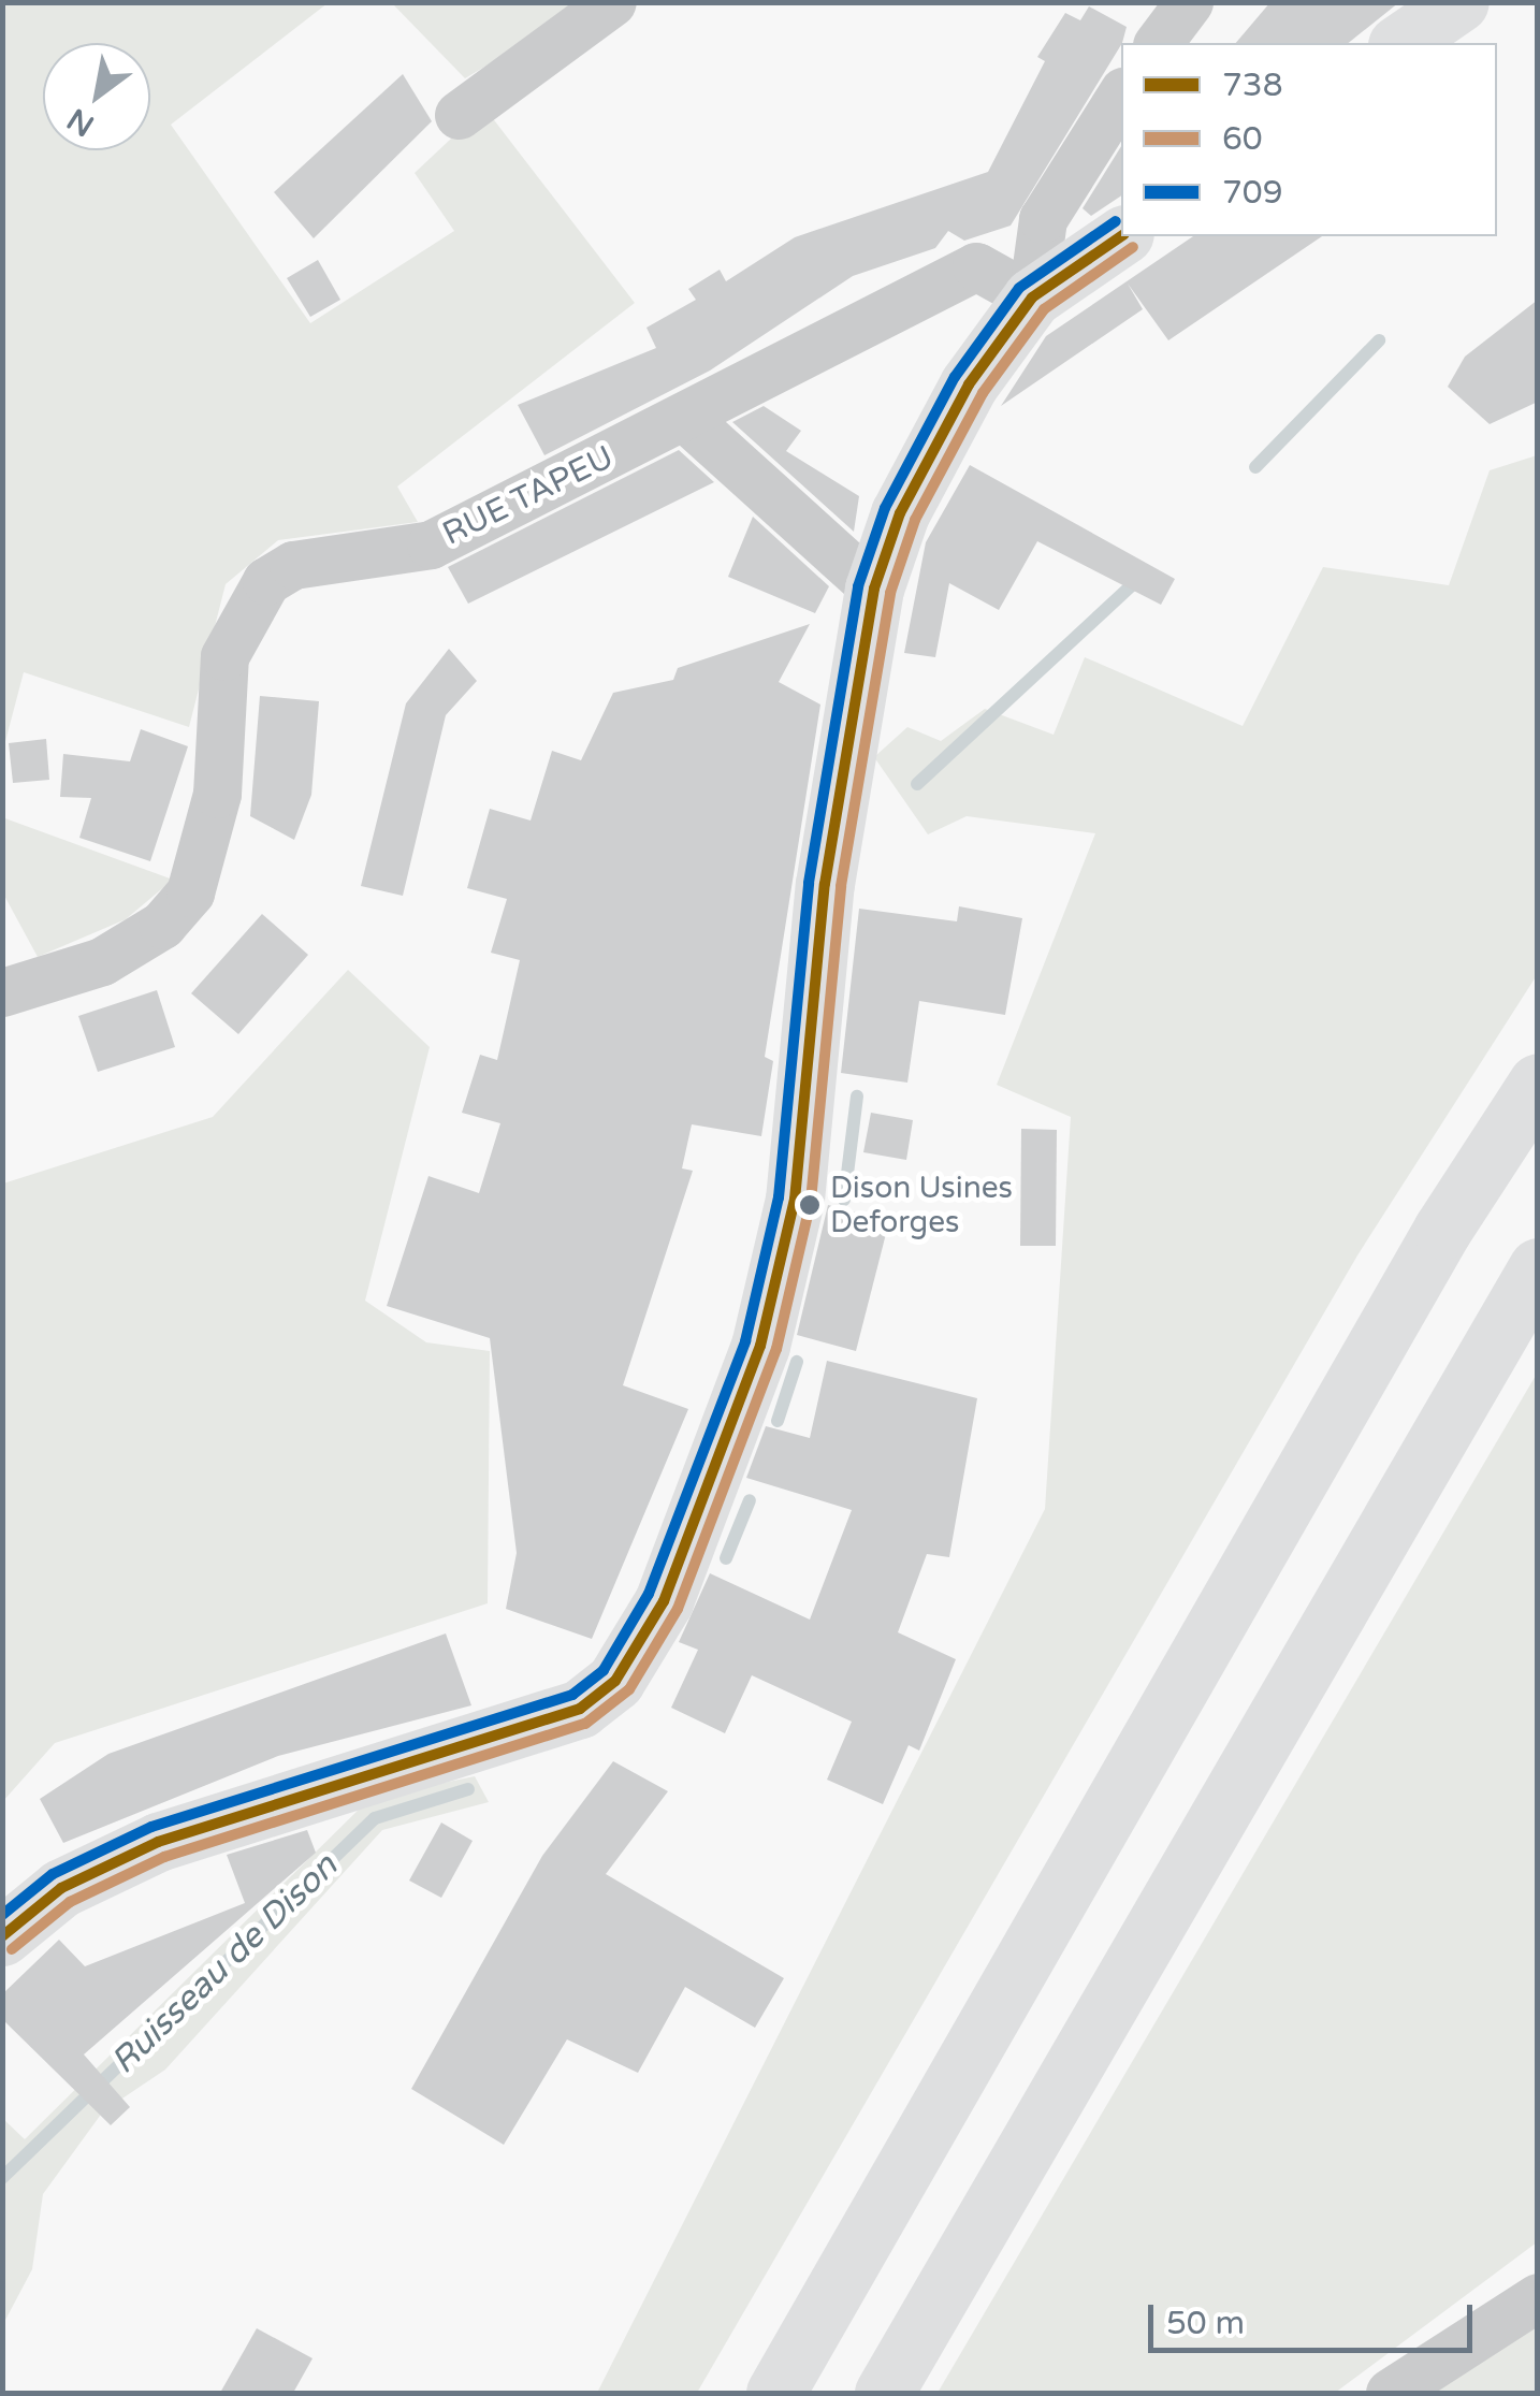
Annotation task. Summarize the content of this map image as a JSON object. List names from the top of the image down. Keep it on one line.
{"streets":{"street":["RUE TAPEU"]},"water":["Ruisseau de Dison"],"places":["Dison Usines Deforges"],"lines":["transit line 709","transit line 738","transit line 60"],"legend":["738","60","709"],"scale_bar":"50 m","north":"bottom left"}
